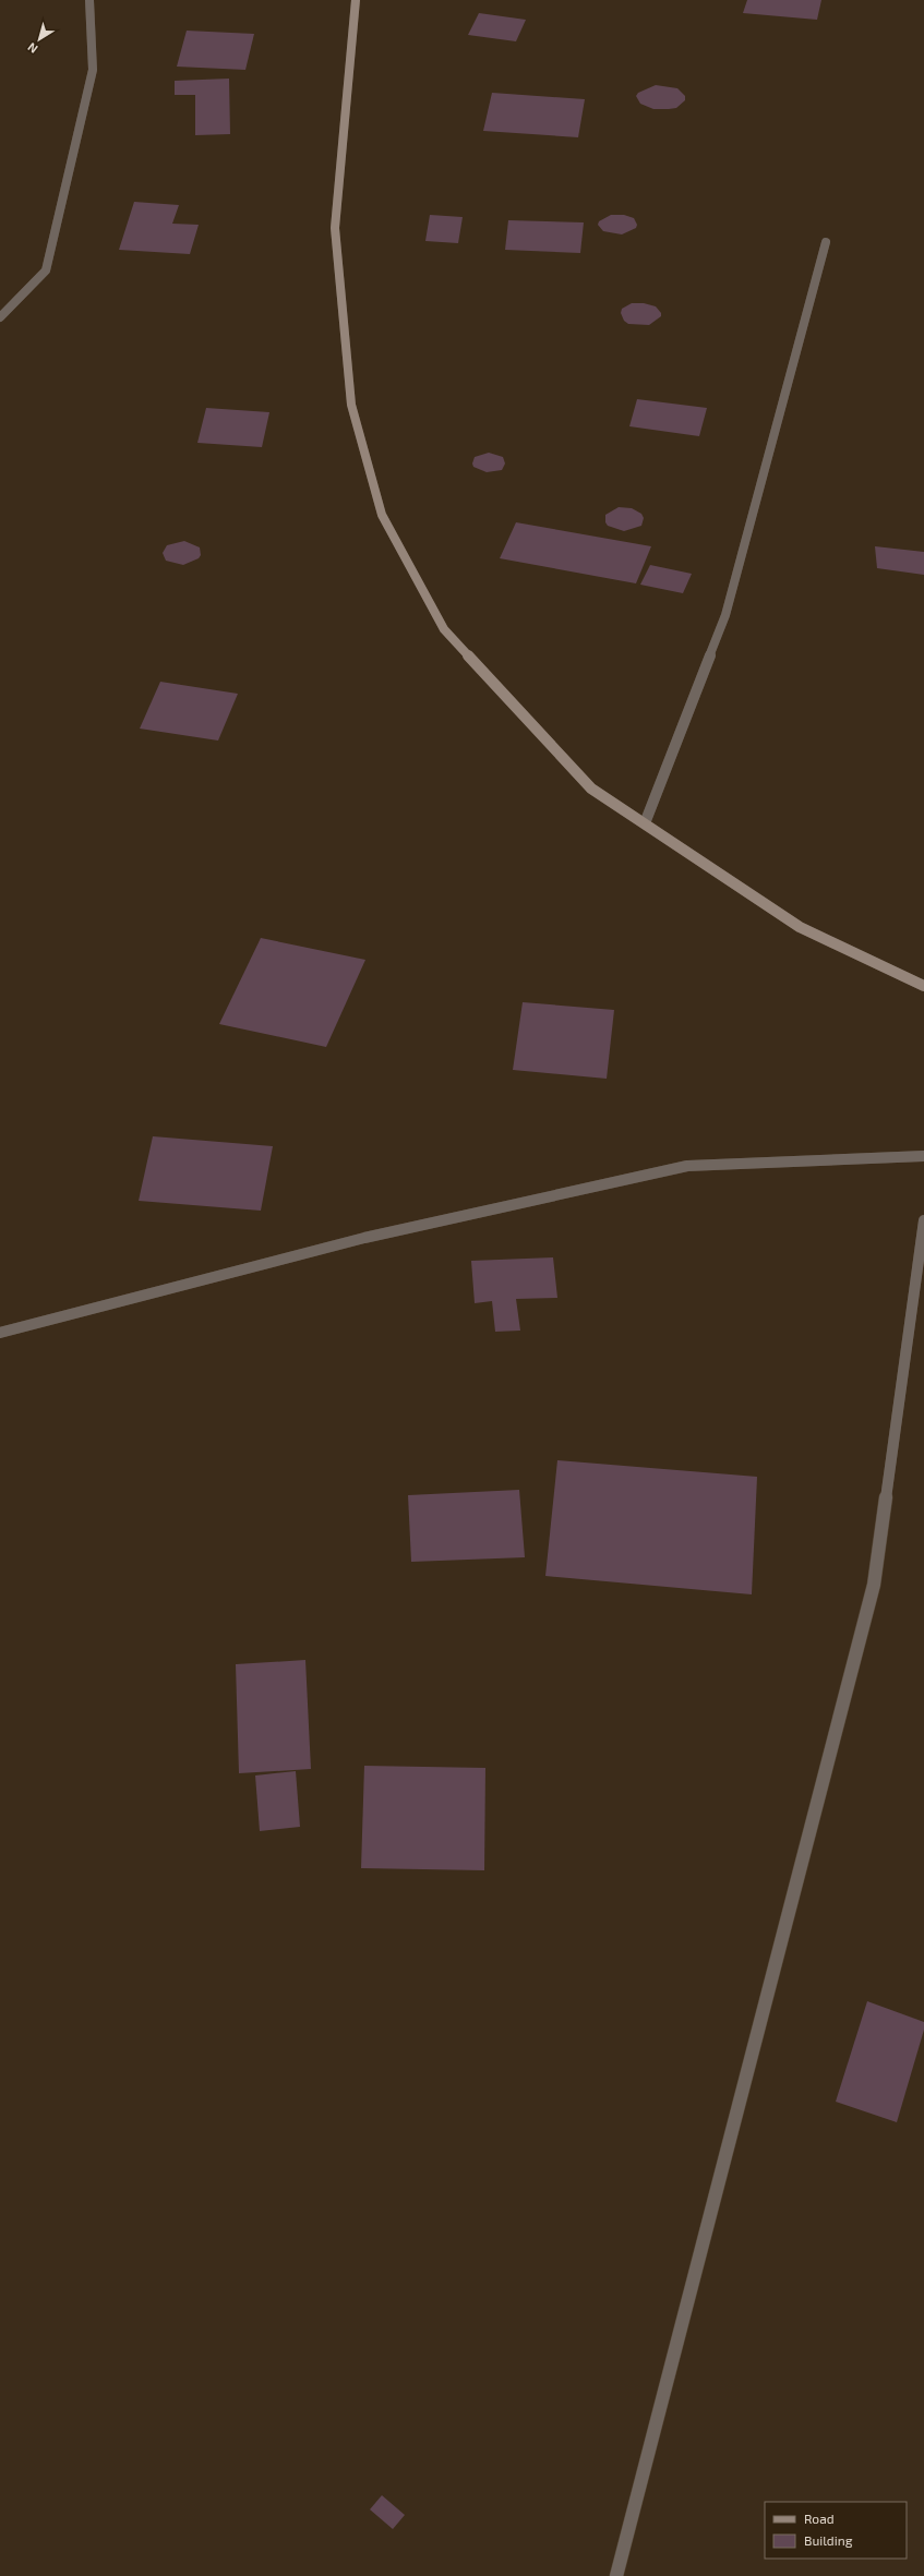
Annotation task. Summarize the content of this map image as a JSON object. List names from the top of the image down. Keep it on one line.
{"legend":["Road","Building"],"north":"bottom left"}
